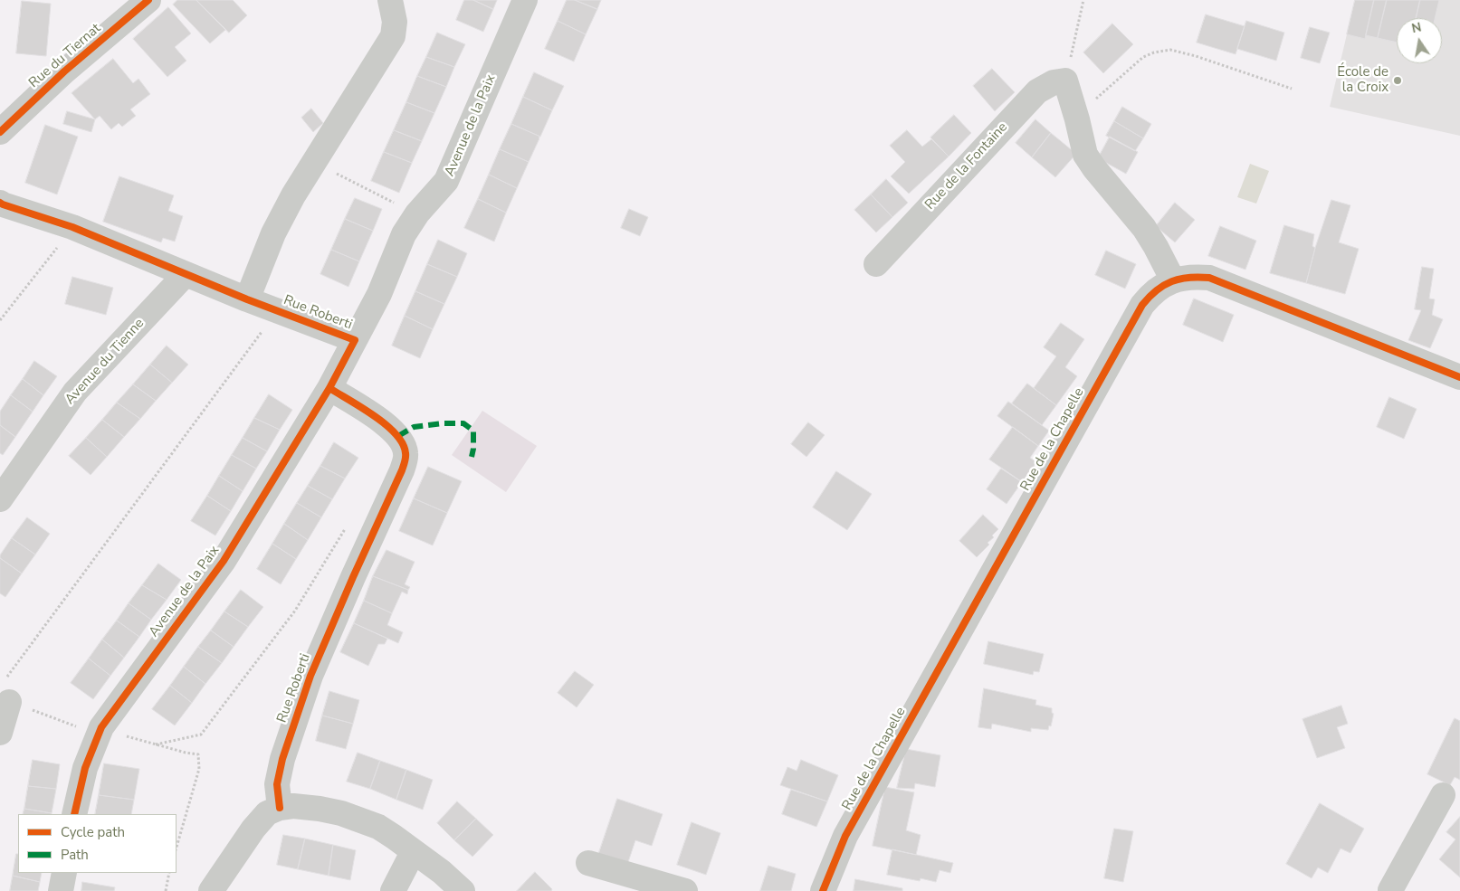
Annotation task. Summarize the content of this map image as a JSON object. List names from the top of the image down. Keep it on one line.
{"streets":{"street":["Rue du Tiernat","Avenue de la Paix","Rue de la Fontaine","Rue Roberti","Avenue du Tienne","Rue de la Chapelle"]},"crossings":[["Avenue de la Paix","Rue Roberti"],["Rue Roberti","Avenue du Tienne"]],"places":["École de la Croix"],"legend":["Cycle path","Path"],"north":"top"}
